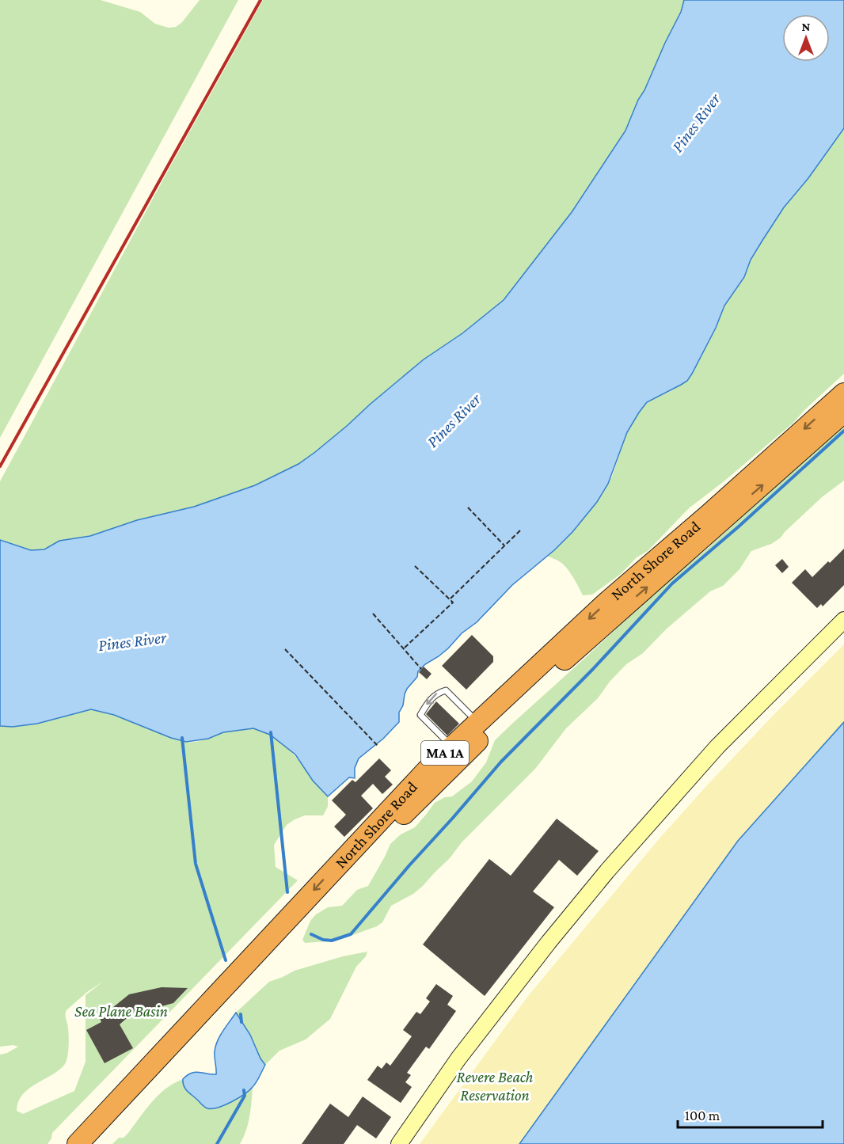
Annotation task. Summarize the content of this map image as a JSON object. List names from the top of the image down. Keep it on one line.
{"streets":{"highway":["North Shore Road","MA 1A"]},"water":["Pines River"],"parks":["Sea Plane Basin","Revere Beach Reservation"],"scale_bar":"100 m","north":"top"}
